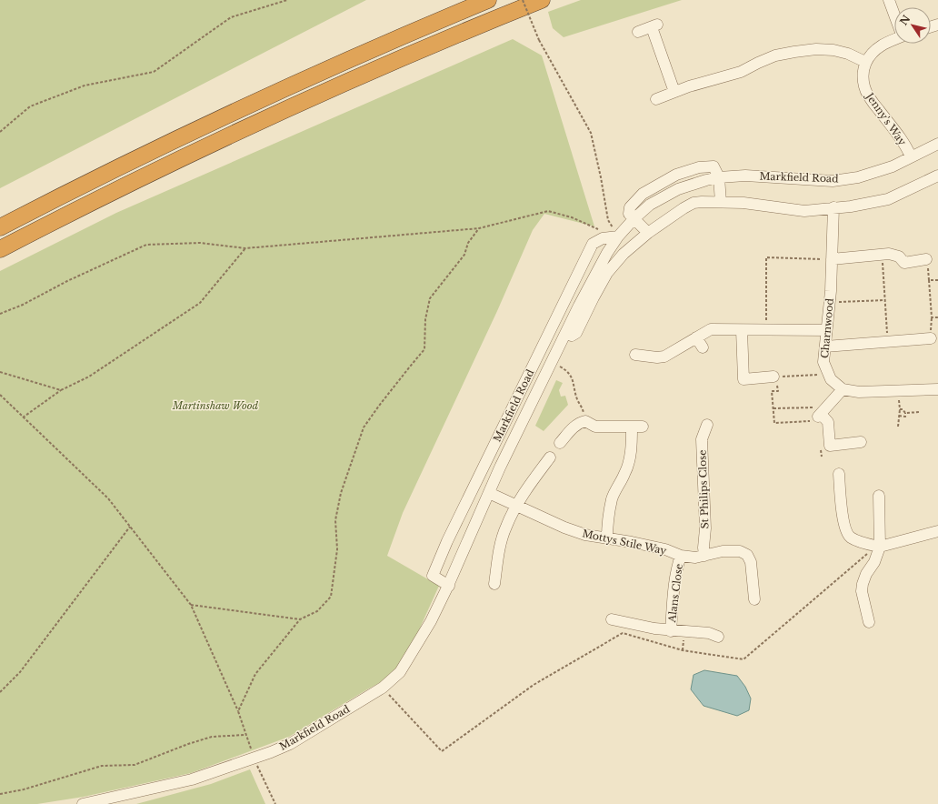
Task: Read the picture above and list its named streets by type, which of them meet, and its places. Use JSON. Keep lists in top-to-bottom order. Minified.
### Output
{"streets":{"street":["Jenny's Way","Markfield Road","Charnwood","St Philips Close","Mottys Stile Way","Alans Close"]},"crossings":[["Jenny's Way","Markfield Road"],["Markfield Road","Mottys Stile Way"],["St Philips Close","Mottys Stile Way"],["Mottys Stile Way","Alans Close"]],"parks":["Martinshaw Wood"],"north":"top left"}
